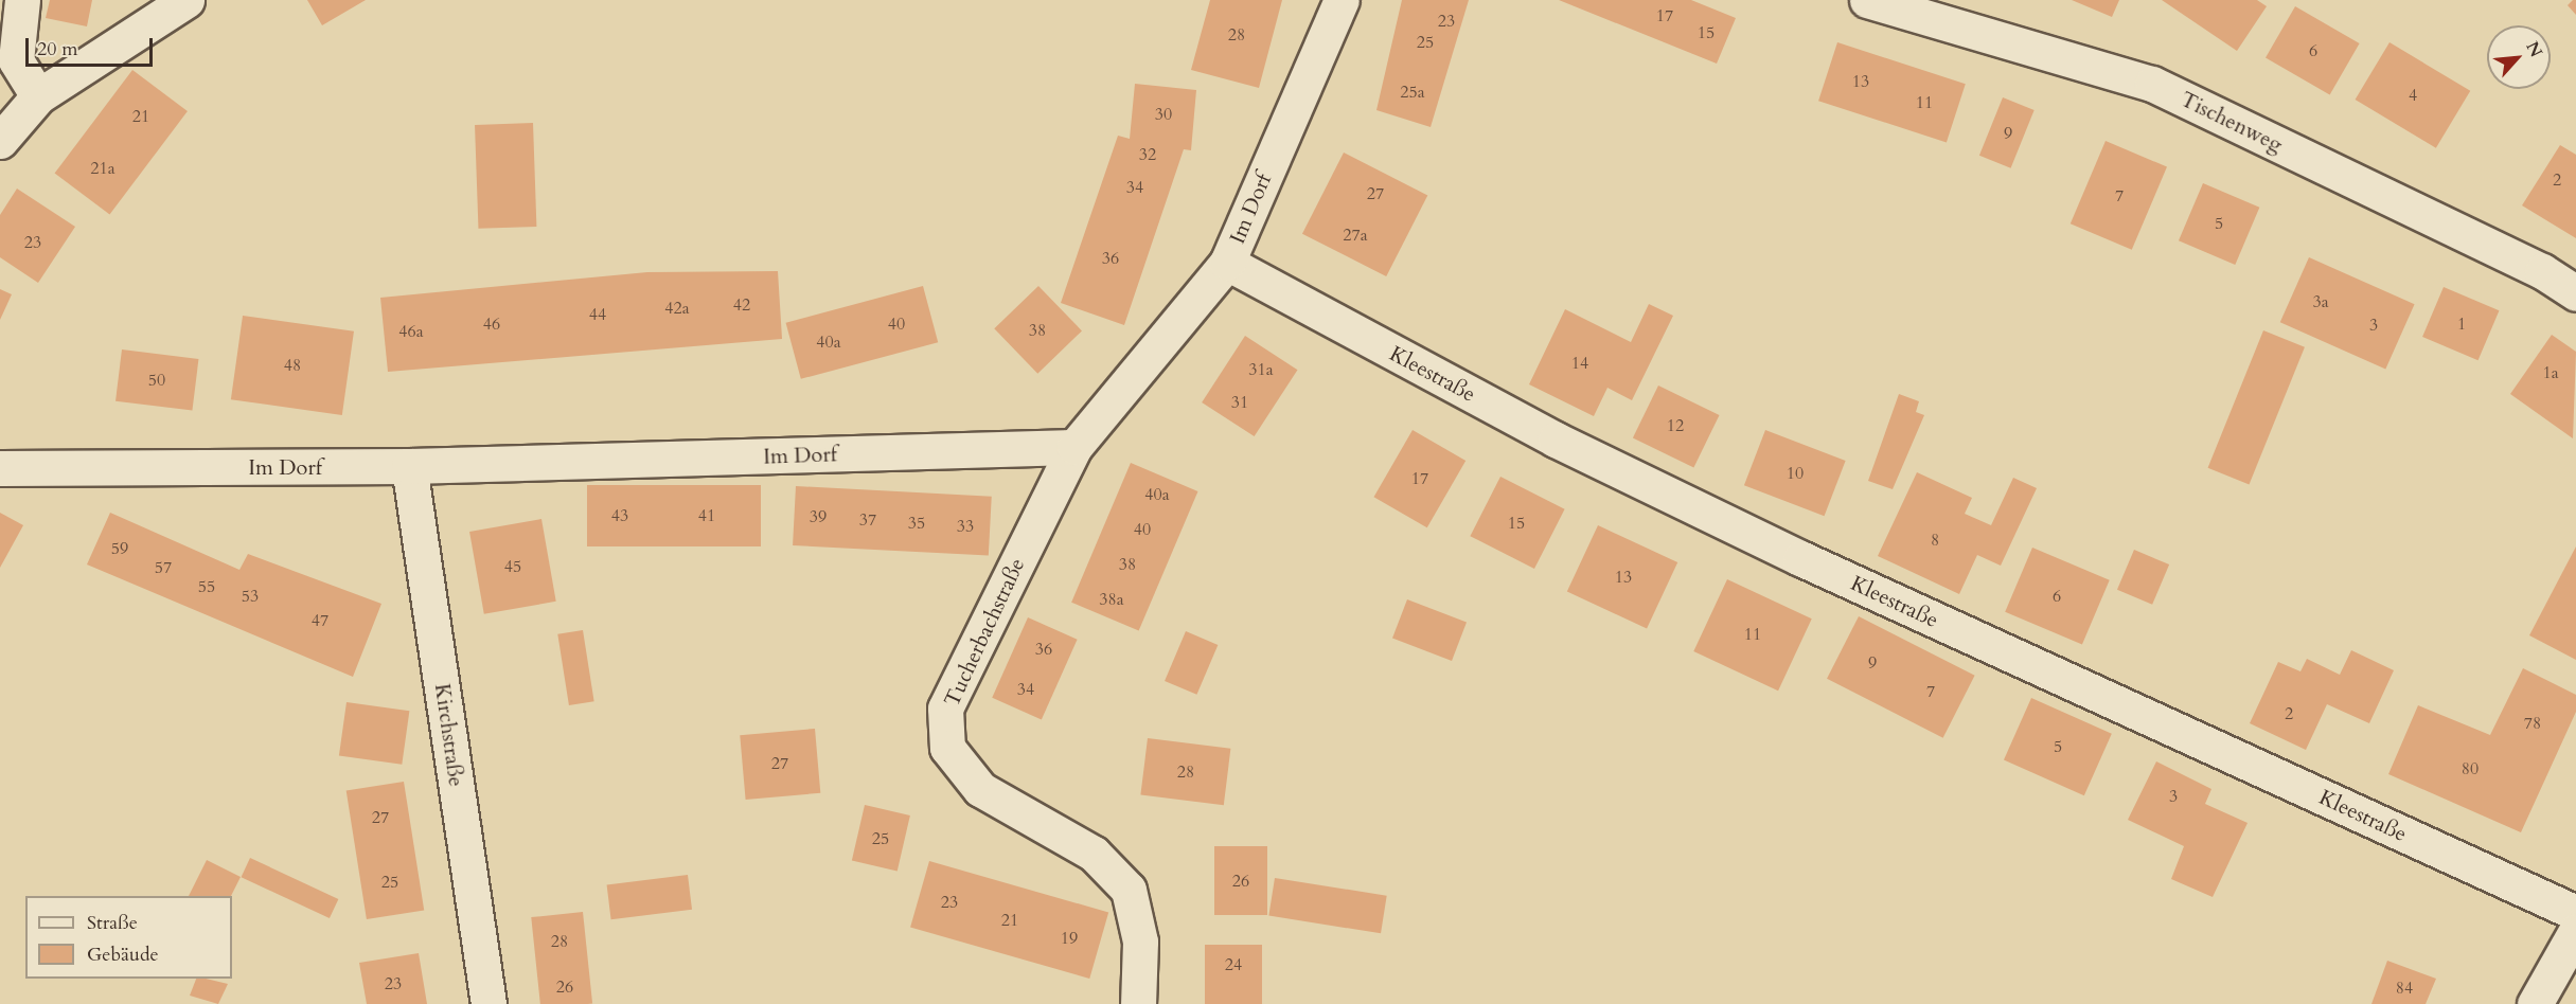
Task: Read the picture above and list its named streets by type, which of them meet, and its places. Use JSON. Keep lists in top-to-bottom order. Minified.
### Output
{"streets":{"street":["Tischenweg","Im Dorf","Kleestraße","Tucherbachstraße","Kirchstraße"]},"crossings":[["Im Dorf","Kleestraße"],["Im Dorf","Tucherbachstraße"],["Im Dorf","Kirchstraße"]],"house_numbers":["17","23","15","28","25","6","13","25a","4","11","30","21","9","32","21a","2","34","27","7","5","27a","23","36","3a","42","42a","44","46","40","1","3","38","46a","40a","14","48","31a","1a","50","31","12","10","17","40a","43","41","39","37","35","15","33","40","8","59","38","45","57","13","55","53","6","38a","47","11","36","9","34","7","2","78","5","27","80","28","3","27","25","26","25","23","21","19","28","24","23","26","84"],"legend":["Straße","Gebäude"],"scale_bar":"20 m","north":"top right"}
